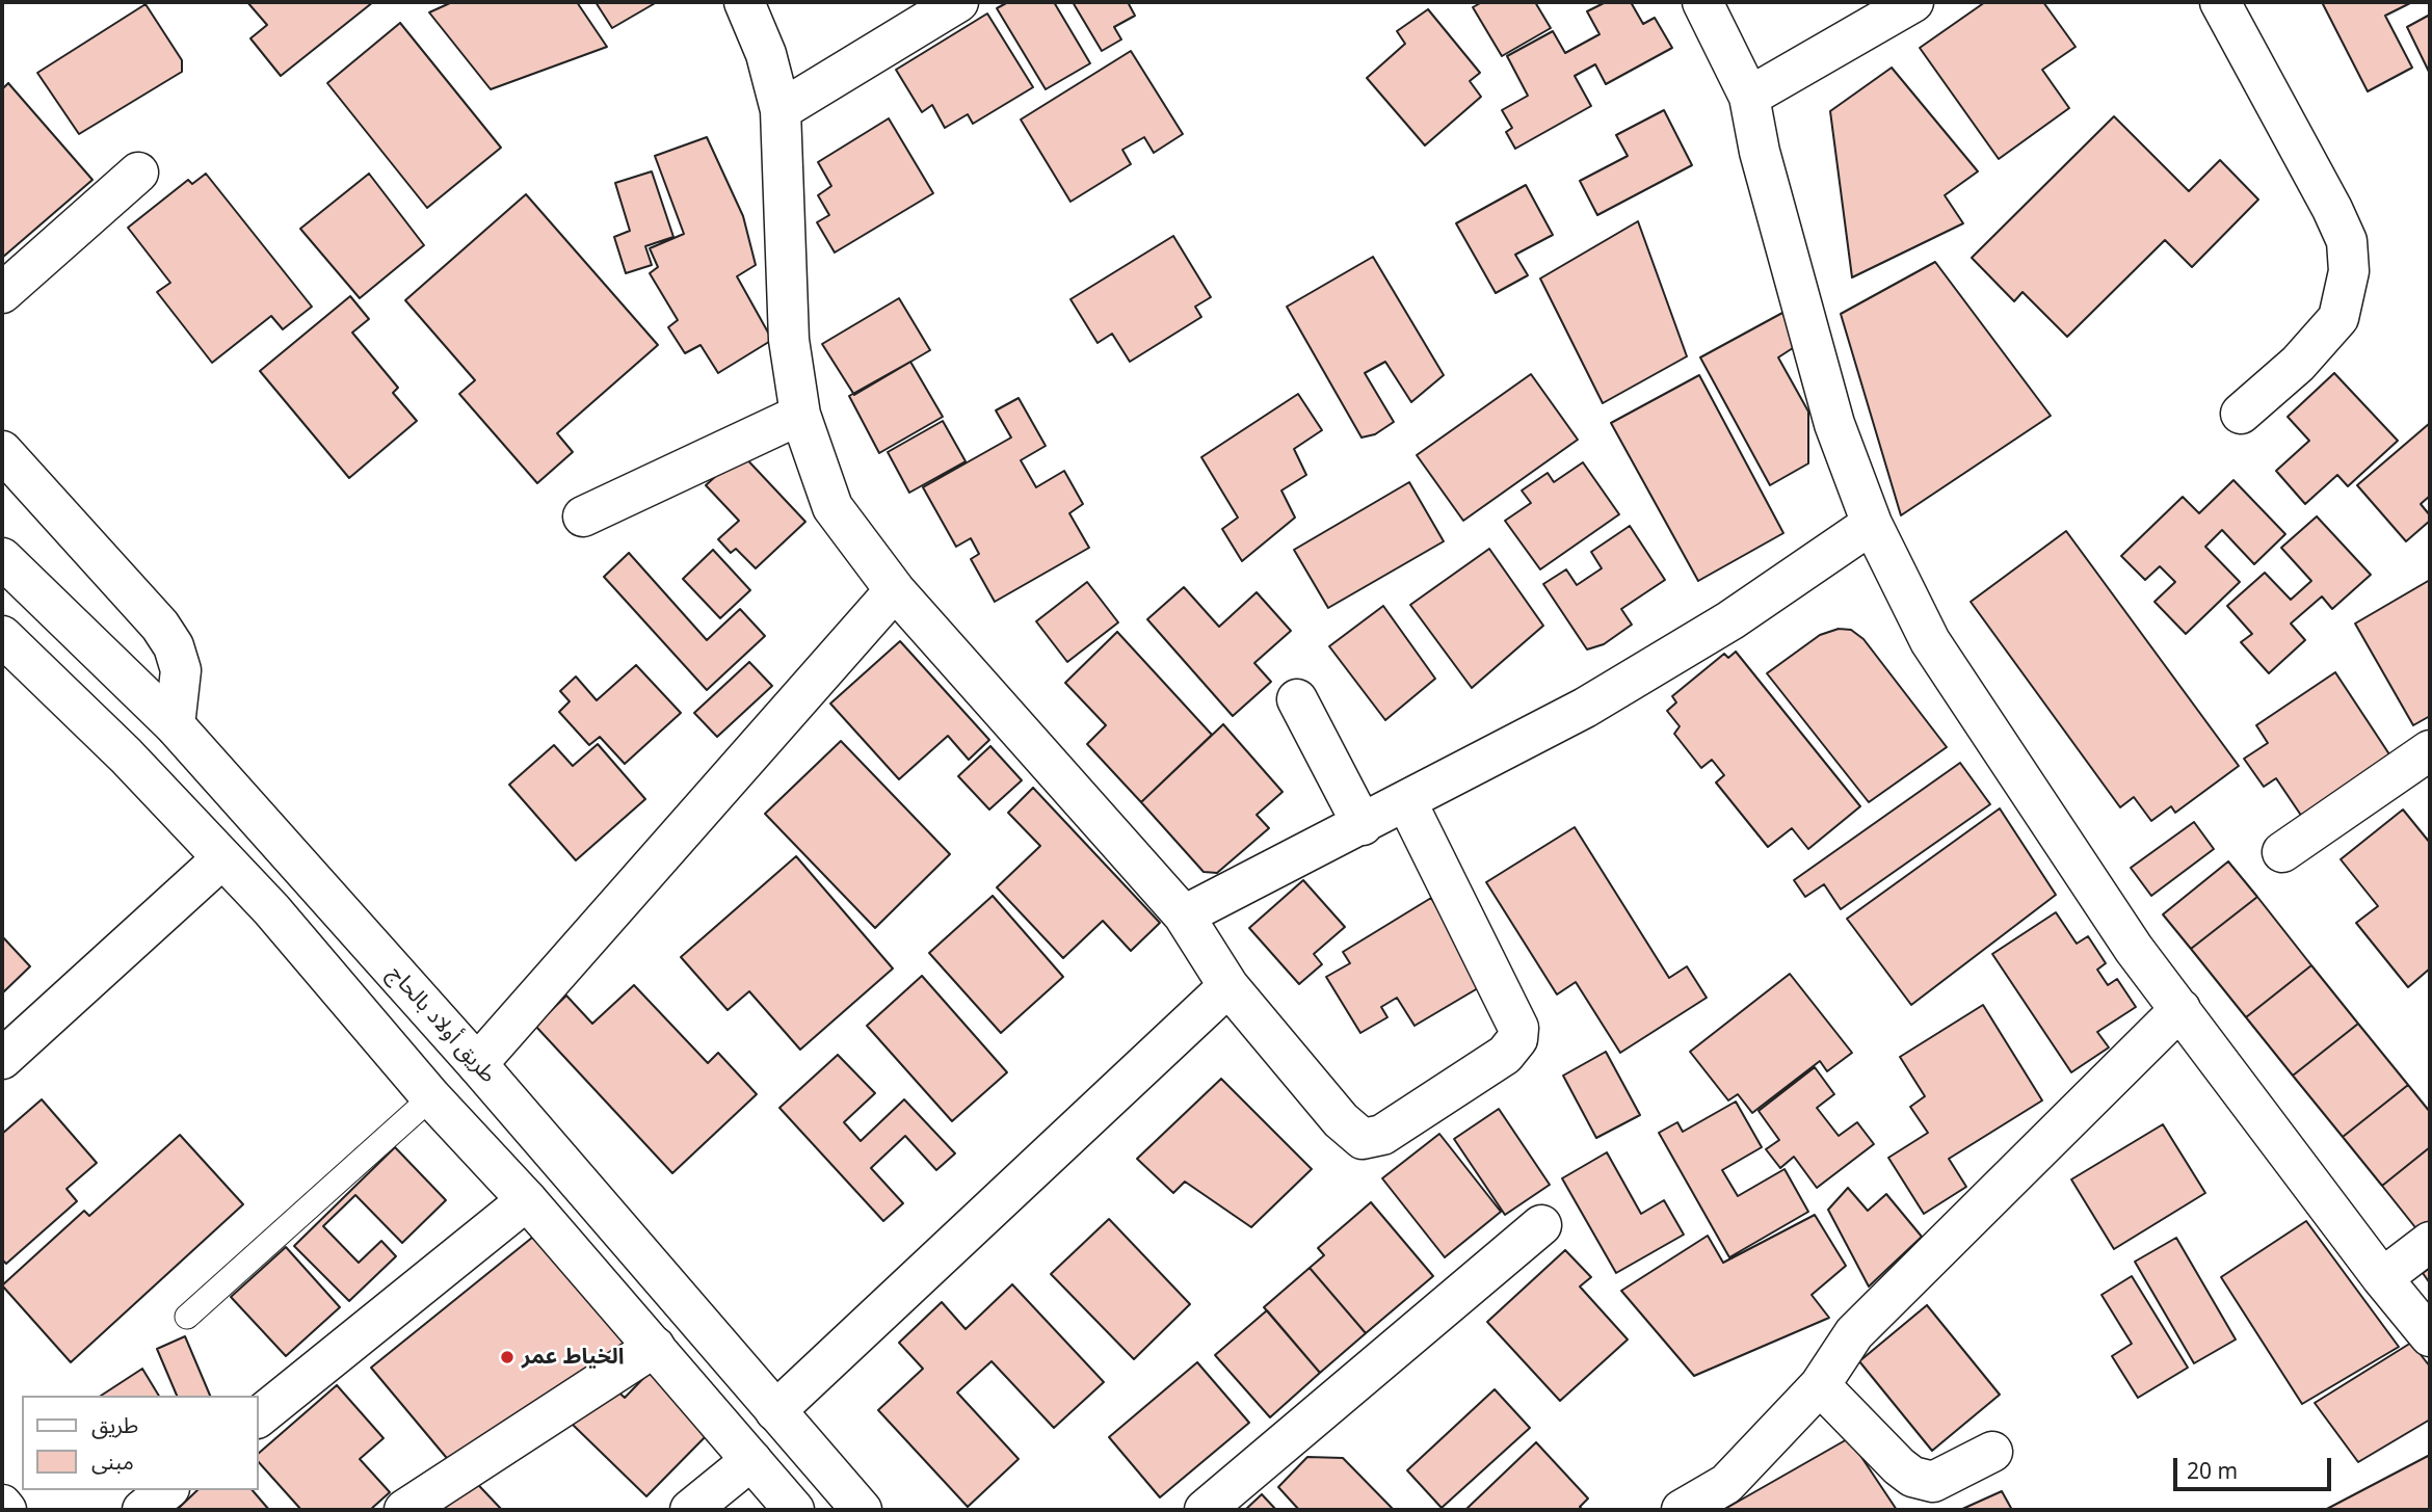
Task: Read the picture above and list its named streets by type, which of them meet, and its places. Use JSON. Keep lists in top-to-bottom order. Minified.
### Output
{"streets":{"street":["طريق أولاد بالحاج"]},"places":["الخياط عمر"],"legend":["طريق","مبنى"],"scale_bar":"20 m"}
